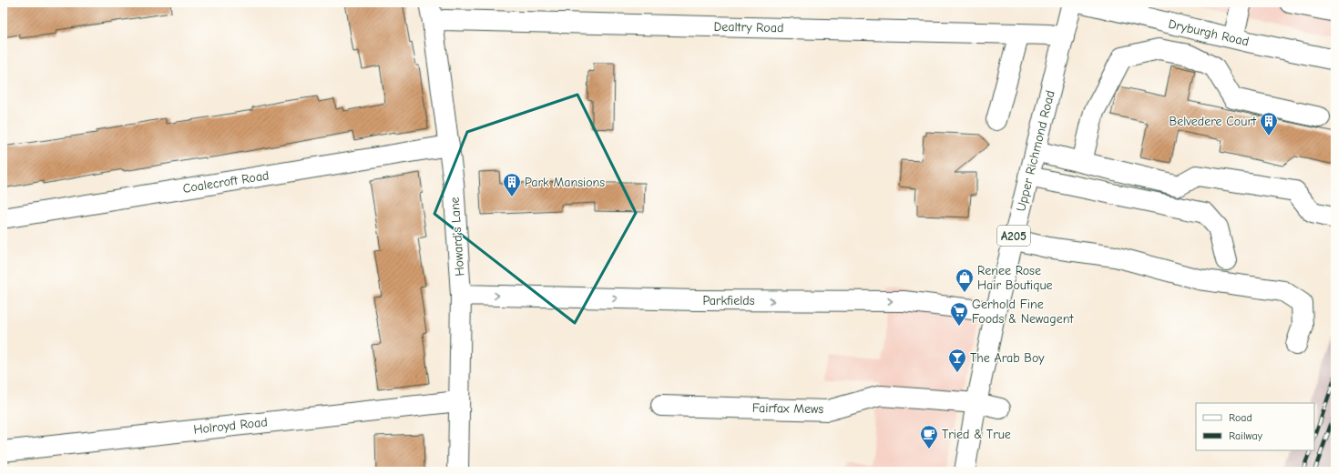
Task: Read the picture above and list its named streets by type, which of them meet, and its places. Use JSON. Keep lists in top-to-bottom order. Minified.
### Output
{"streets":{"main road":["Dealtry Road","Dryburgh Road","Upper Richmond Road","Coalecroft Road","A205","Howard's Lane","Parkfields","Fairfax Mews","Holroyd Road"]},"crossings":[["Dealtry Road","Upper Richmond Road"],["Dealtry Road","Howard's Lane"],["Upper Richmond Road","Parkfields"],["Upper Richmond Road","Fairfax Mews"],["Coalecroft Road","Howard's Lane"],["Howard's Lane","Parkfields"],["Howard's Lane","Holroyd Road"]],"one_way":["Parkfields"],"places":{"building":["Belvedere Court","Park Mansions"],"shop":["Renee Rose Hair Boutique"],"supermarket":["Gerhold Fine Foods & Newagent"],"bar":["The Arab Boy"],"cafe":["Tried & True"]},"legend":["Road","Railway"]}
